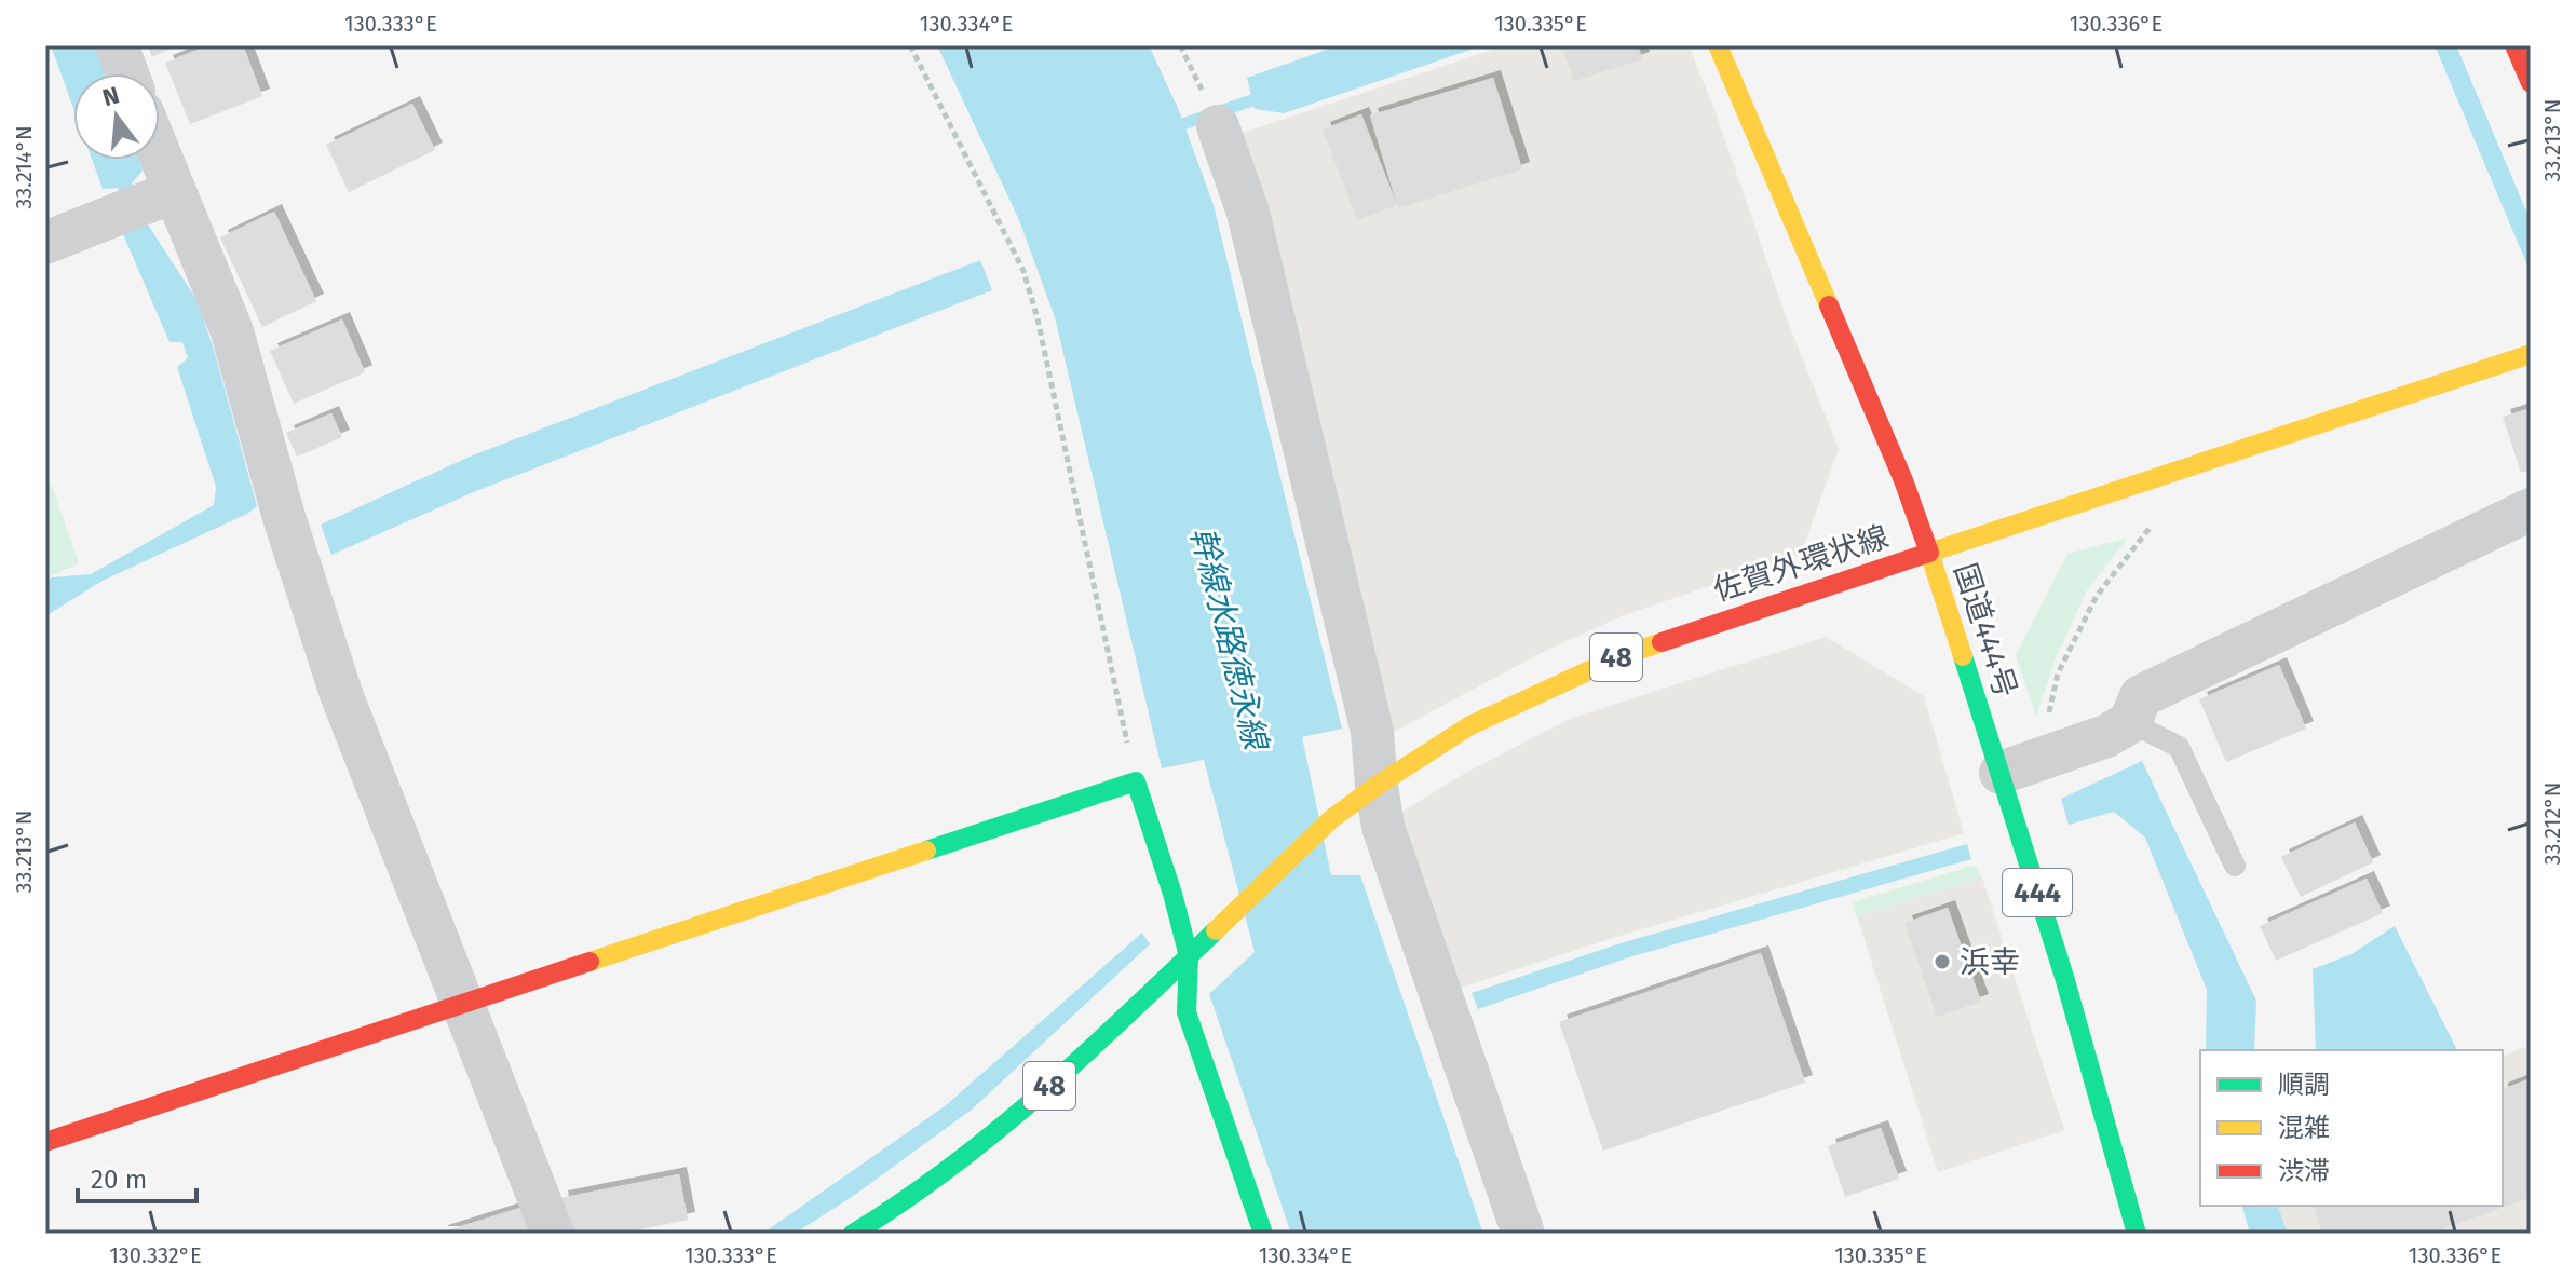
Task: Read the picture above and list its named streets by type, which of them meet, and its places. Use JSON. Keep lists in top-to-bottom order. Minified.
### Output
{"streets":{"main road":["佐賀外環状線","国道444号","48","444"]},"crossings":[["佐賀外環状線","国道444号"],["佐賀外環状線","48"]],"water":["幹線水路徳永線"],"places":["浜幸"],"legend":["順調","混雑","渋滞"],"scale_bar":"20 m","north":"top","coordinates":["130.333°E","130.334°E","130.335°E","130.336°E","33.213°N","33.214°N","33.212°N","130.332°E"]}
